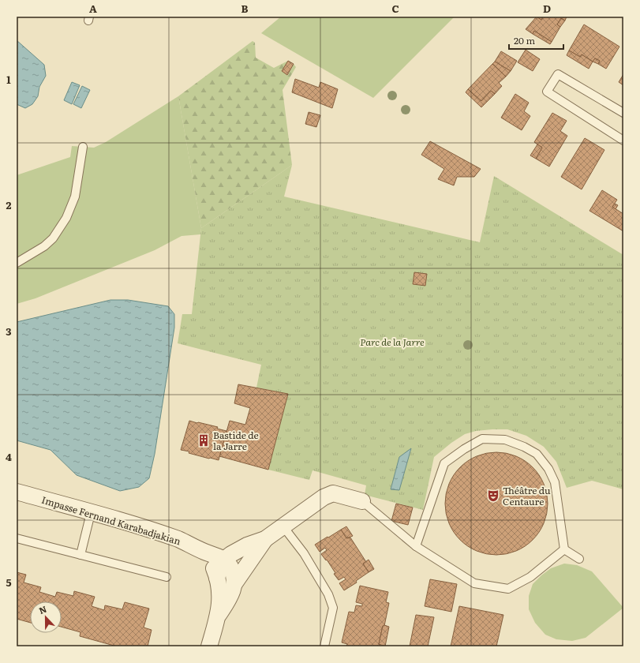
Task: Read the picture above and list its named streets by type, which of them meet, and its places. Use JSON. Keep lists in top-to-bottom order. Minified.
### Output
{"streets":{"street":["Impasse Fernand Karabadjakian"]},"parks":["Parc de la Jarre"],"places":{"building":["Bastide de la Jarre"],"theatre":["Théâtre du Centaure"]},"scale_bar":"20 m","north":"top","grid":{"columns":["A","B","C","D"],"rows":["1","2","3","4","5"]}}
